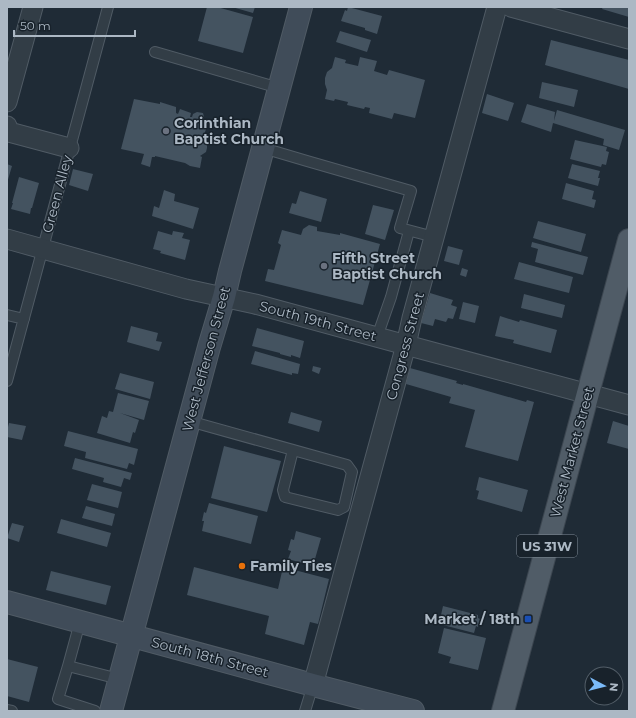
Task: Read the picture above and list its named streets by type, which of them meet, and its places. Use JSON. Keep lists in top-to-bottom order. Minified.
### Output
{"streets":{"main road":["West Market Street","US 31W"],"street":["South 19th Street","Congress Street","West Jefferson Street","South 18th Street"],"lane":["Green Alley"]},"crossings":[["Green Alley","South 19th Street"],["South 19th Street","Congress Street"],["South 19th Street","West Jefferson Street"],["South 19th Street","West Market Street"],["Congress Street","South 18th Street"],["West Jefferson Street","South 18th Street"]],"places":{"other":["Corinthian Baptist Church","Fifth Street Baptist Church","Family Ties"],"transit":["Market / 18th"]},"scale_bar":"50 m","north":"right"}
